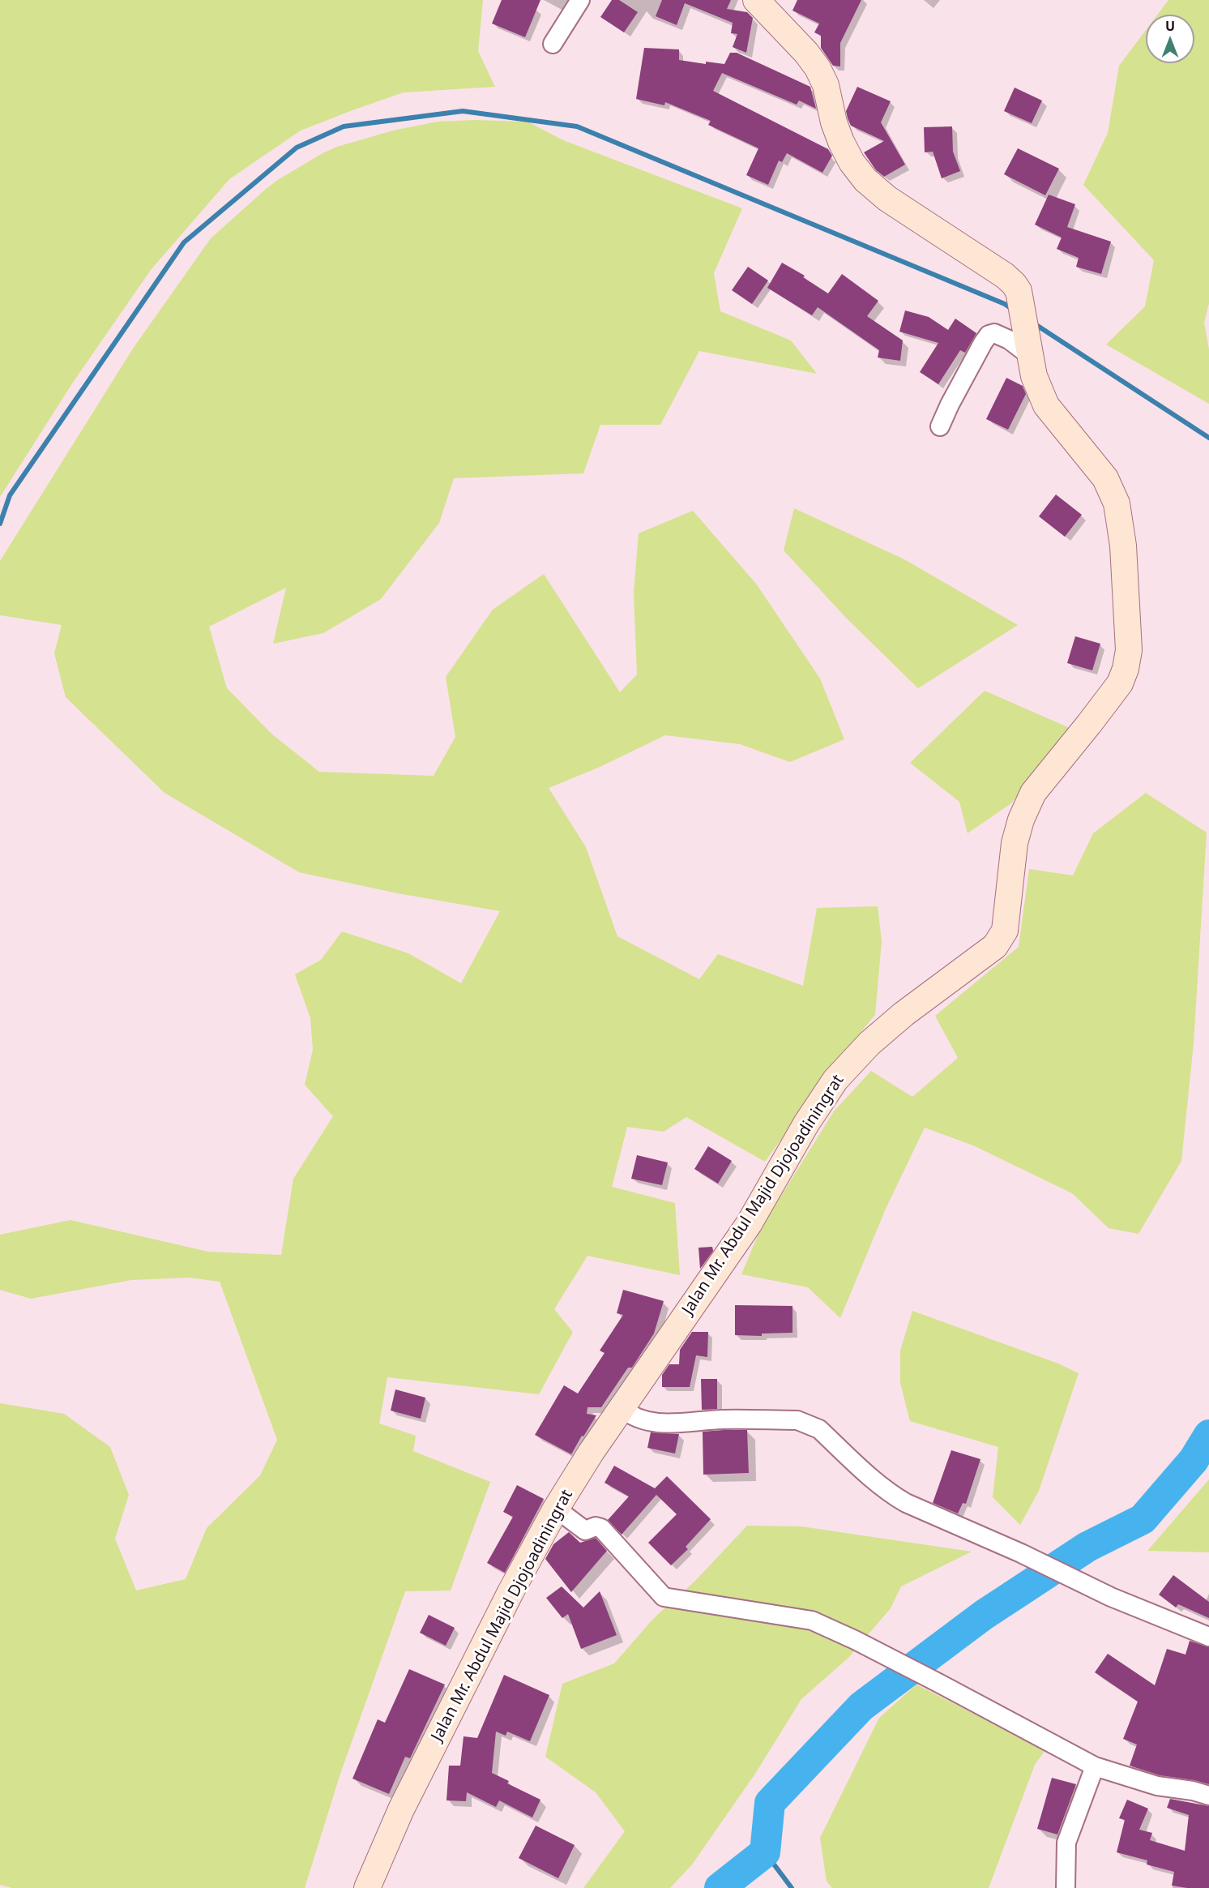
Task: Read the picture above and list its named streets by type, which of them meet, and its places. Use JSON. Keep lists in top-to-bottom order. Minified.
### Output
{"streets":{"street":["Jalan Mr. Abdul Majid Djojoadiningrat"]},"north":"top"}
